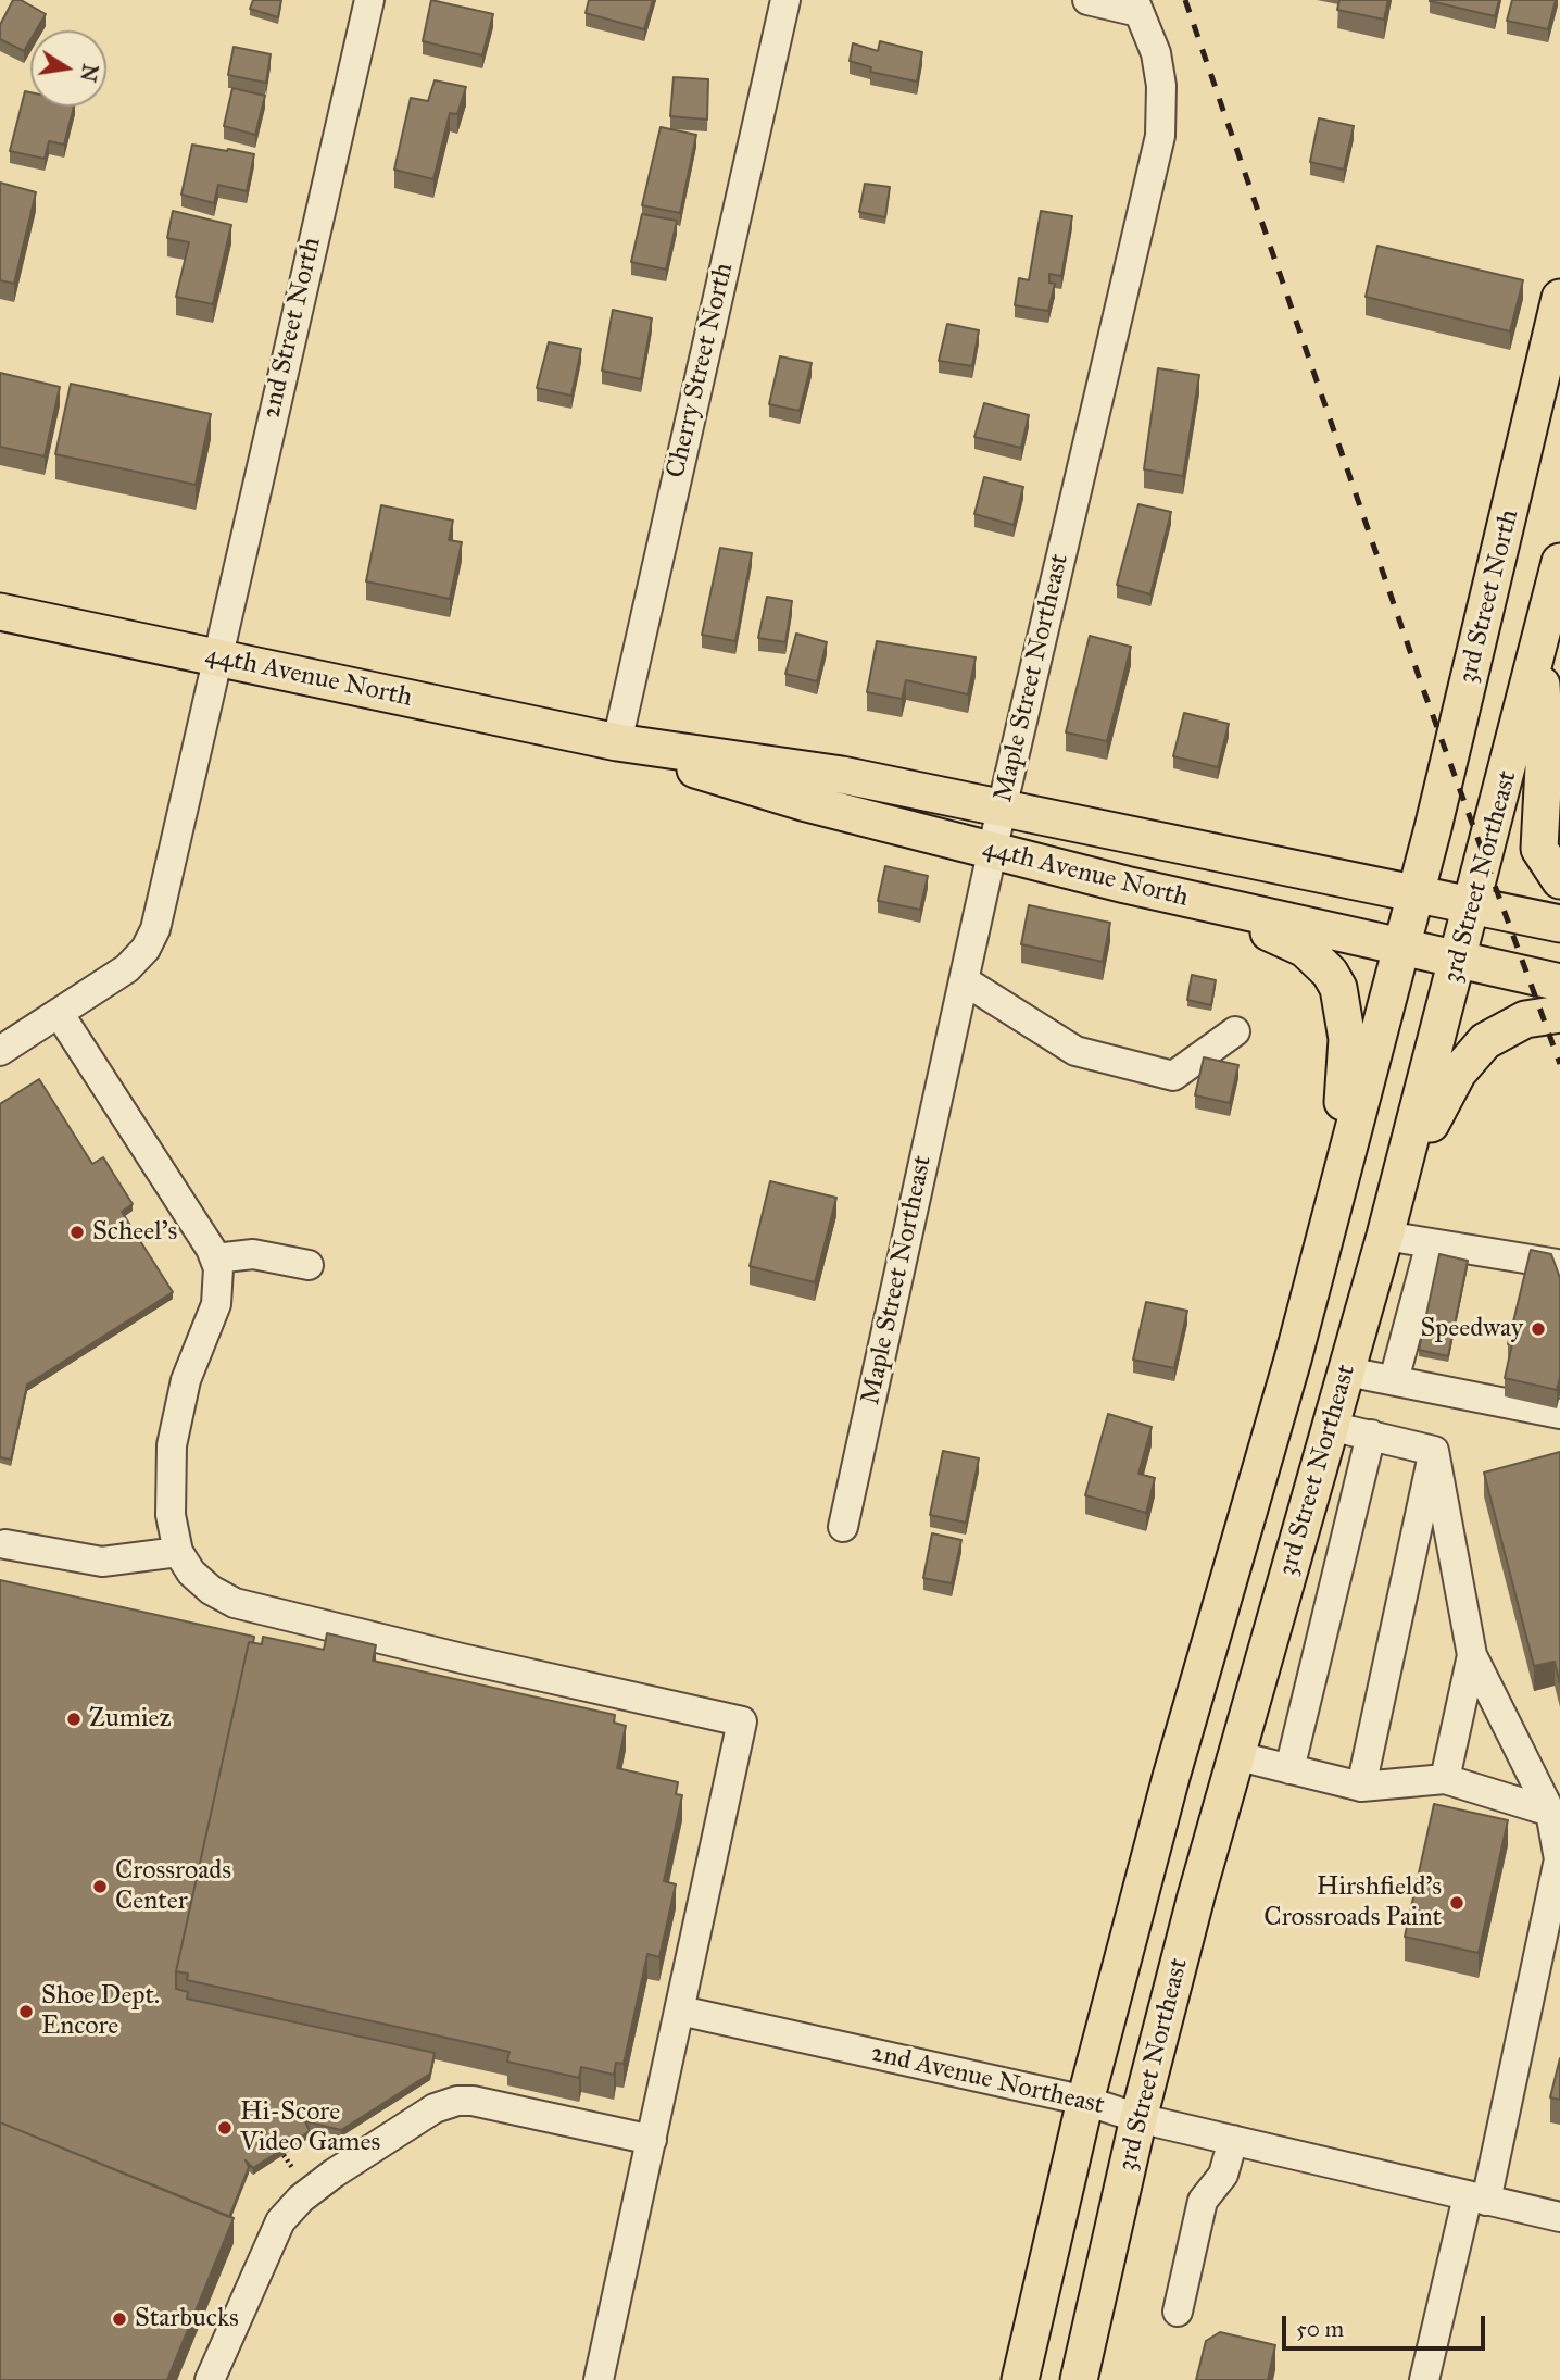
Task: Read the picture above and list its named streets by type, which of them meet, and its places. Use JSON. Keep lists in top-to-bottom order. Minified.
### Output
{"streets":{"main road":["3rd Street North","44th Avenue North","3rd Street Northeast"],"street":["2nd Street North","Cherry Street North","Maple Street Northeast","2nd Avenue Northeast"]},"crossings":[["2nd Street North","44th Avenue North"],["Cherry Street North","44th Avenue North"],["3rd Street North","44th Avenue North"],["3rd Street North","3rd Street Northeast"],["44th Avenue North","Maple Street Northeast"],["44th Avenue North","3rd Street Northeast"],["3rd Street Northeast","2nd Avenue Northeast"]],"places":["Scheel's","Speedway","Zumiez","Crossroads Center","Hirshfield's Crossroads Paint","Shoe Dept. Encore","Hi-Score Video Games","Starbucks"],"scale_bar":"50 m","north":"right"}
